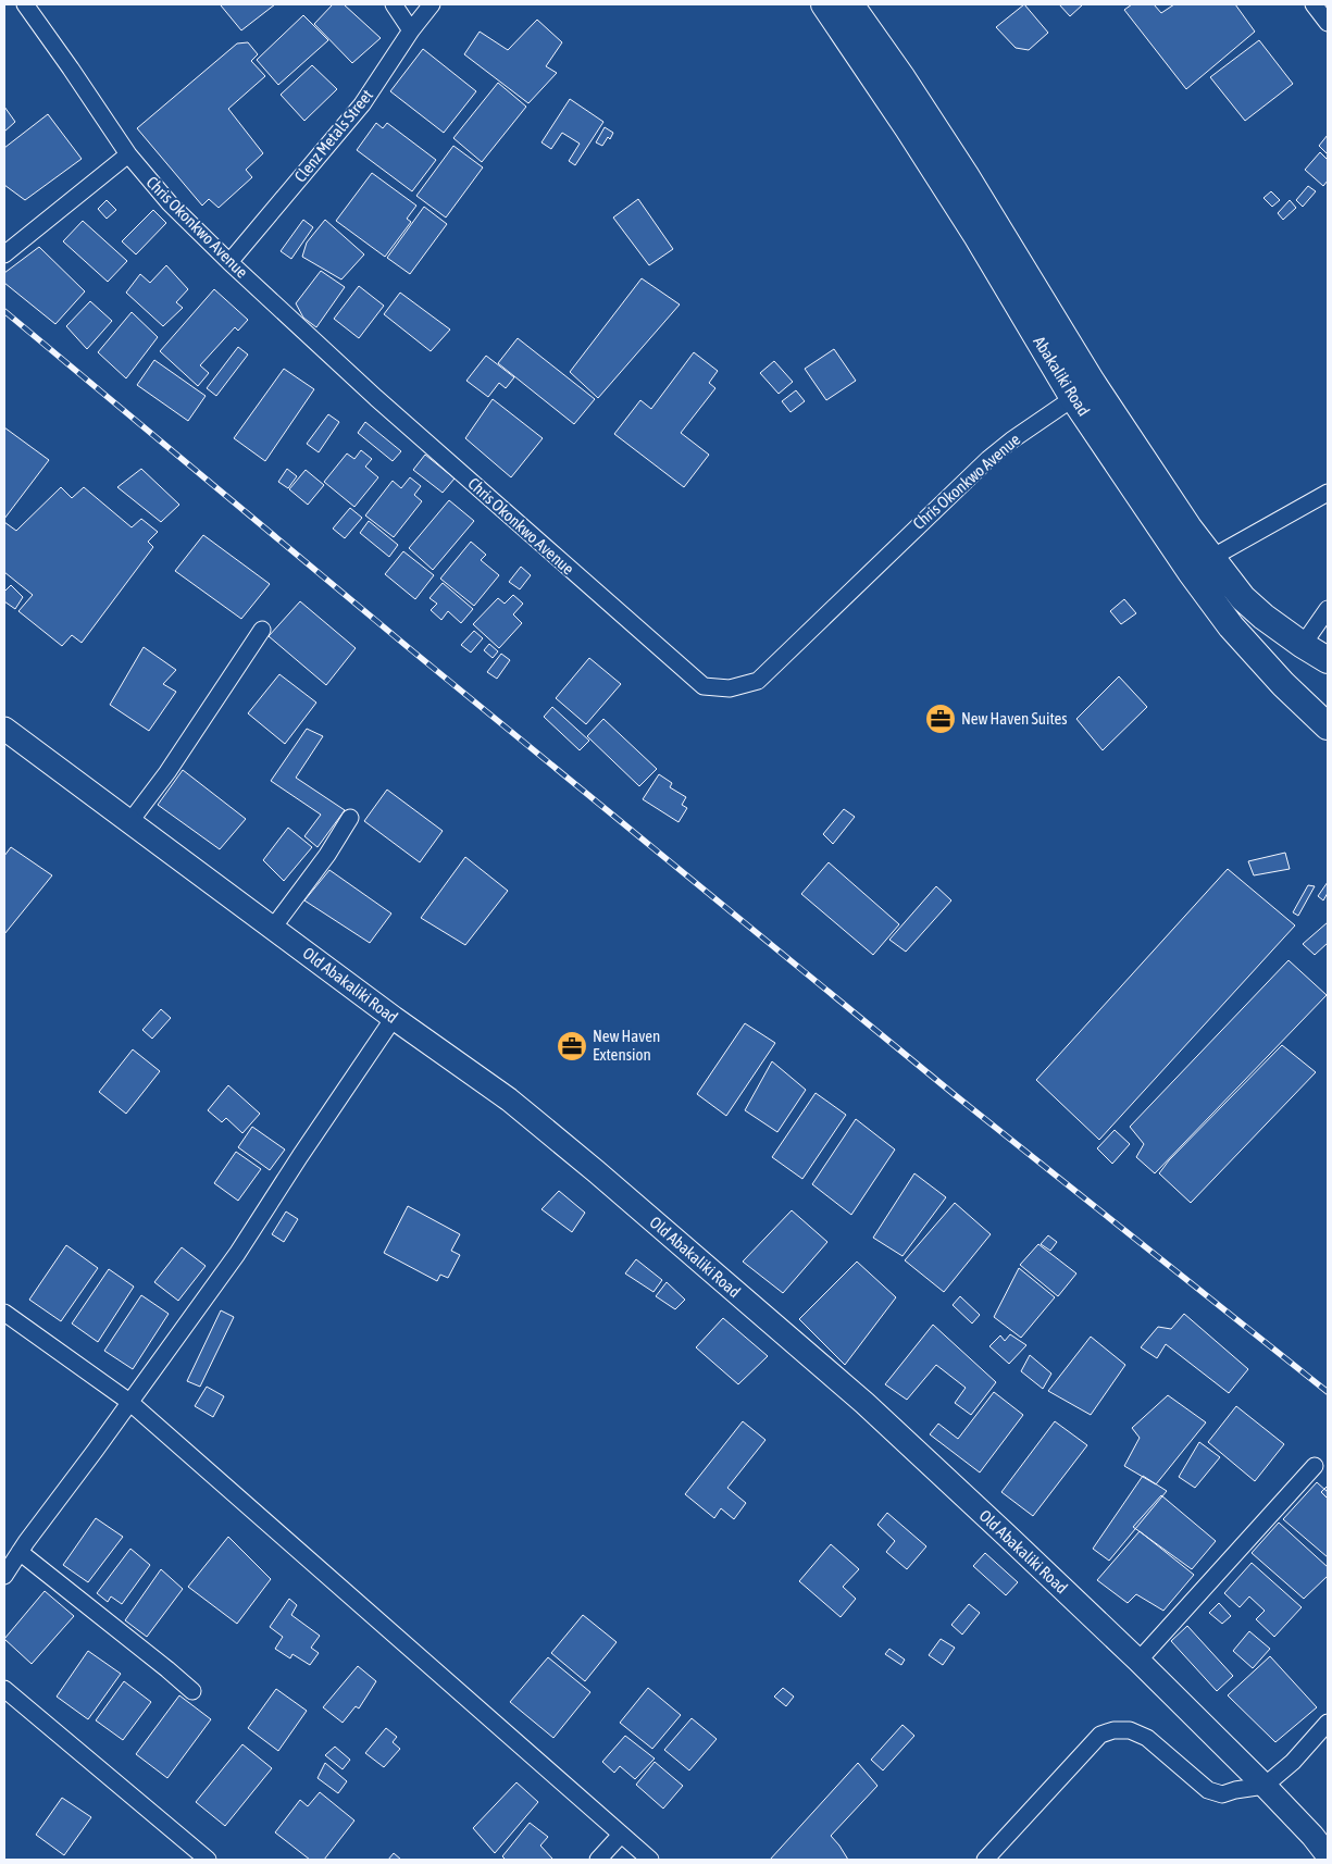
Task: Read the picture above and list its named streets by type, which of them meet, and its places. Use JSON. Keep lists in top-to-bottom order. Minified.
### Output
{"streets":{"highway":["Abakaliki Road"],"main road":["Old Abakaliki Road"],"street":["Clenz Metals Street","Chris Okonkwo Avenue"]},"crossings":[["Clenz Metals Street","Chris Okonkwo Avenue"],["Chris Okonkwo Avenue","Abakaliki Road"]],"places":{"office":["New Haven Suites","New Haven Extension"]}}
